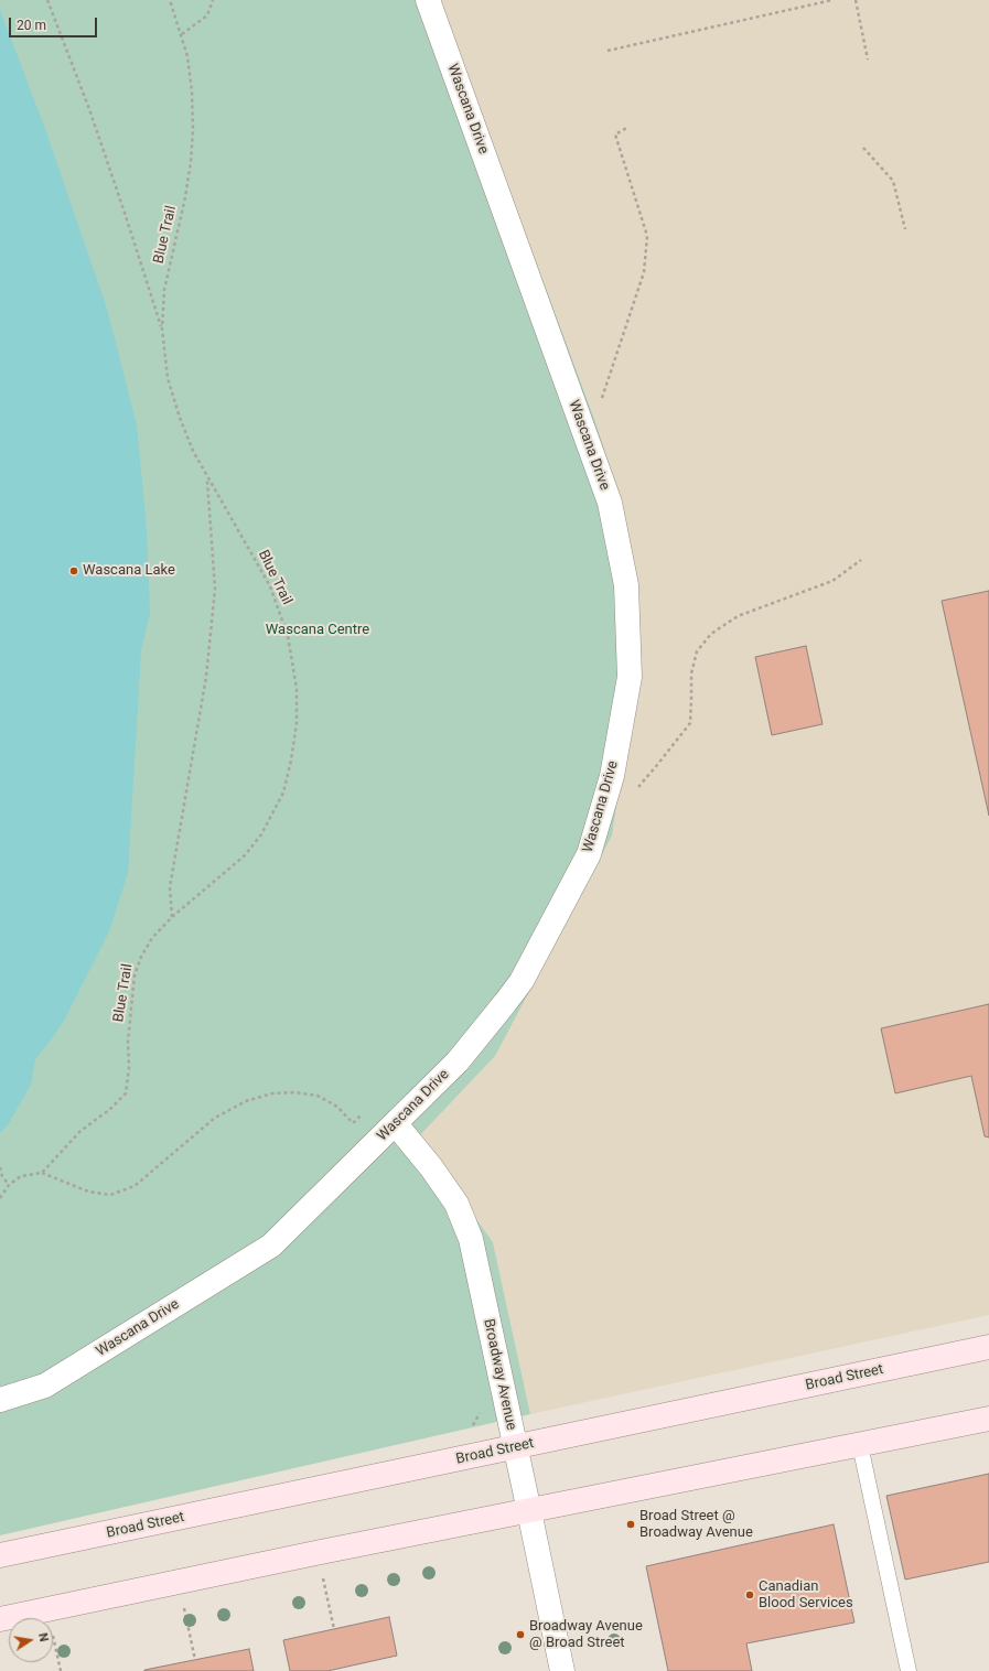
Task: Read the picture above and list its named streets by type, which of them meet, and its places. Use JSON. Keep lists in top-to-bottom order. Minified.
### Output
{"streets":{"main road":["Broad Street"],"street":["Wascana Drive","Broadway Avenue"],"path":["Blue Trail"]},"crossings":[["Wascana Drive","Broadway Avenue"],["Broadway Avenue","Broad Street"]],"parks":["Wascana Centre"],"places":["Wascana Lake","Broad Street @ Broadway Avenue","Canadian Blood Services","Broadway Avenue @ Broad Street"],"scale_bar":"20 m","north":"right"}
